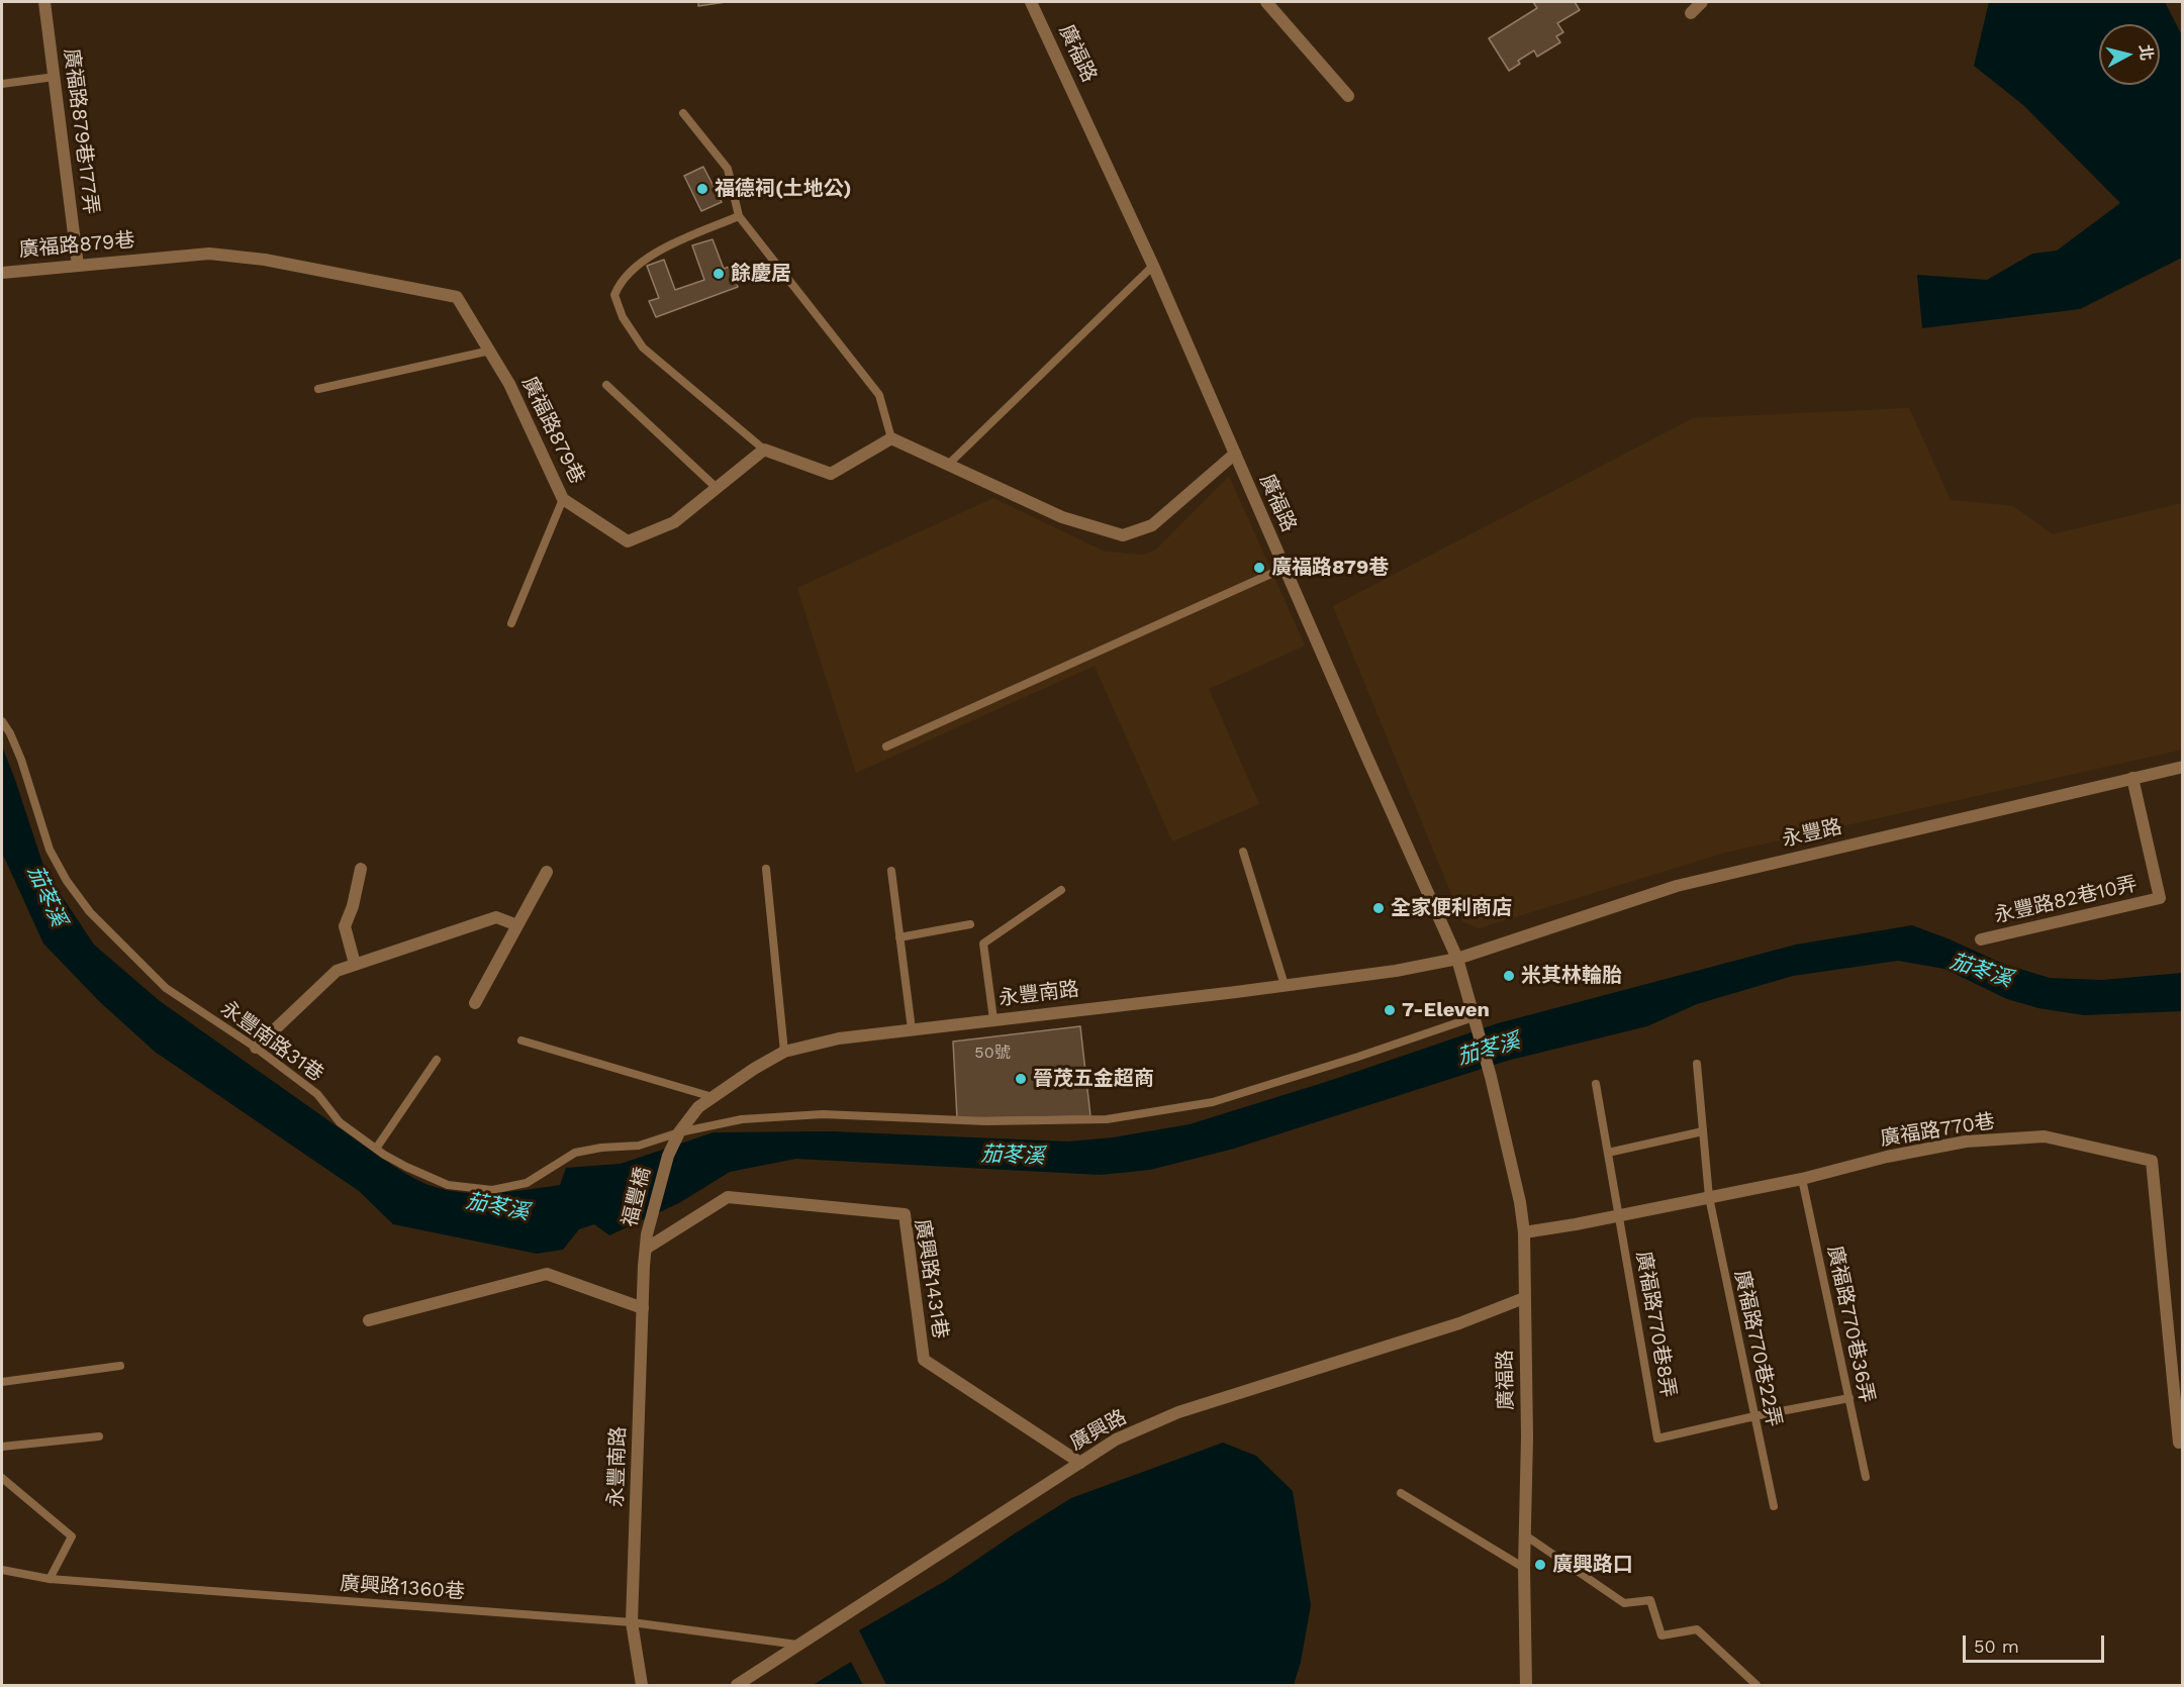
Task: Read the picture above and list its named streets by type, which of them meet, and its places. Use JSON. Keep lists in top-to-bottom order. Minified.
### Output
{"streets":{"street":["廣福路","廣福路879巷177弄","廣福路879巷","永豐路","永豐路82巷10弄","永豐南路","廣福路770巷","福豐橋","廣興路1431巷","廣興路"],"lane":["永豐南路31巷","廣福路770巷8弄","廣福路770巷36弄","廣福路770巷22弄","廣興路1360巷"]},"crossings":[["廣福路","永豐路"],["廣福路","永豐南路"],["廣福路","永豐南路31巷"],["廣福路","廣福路770巷"],["廣福路","廣興路"],["廣福路879巷177弄","廣福路879巷"],["永豐路","永豐路82巷10弄"],["永豐路","永豐南路"],["永豐南路","永豐南路31巷"],["永豐南路","福豐橋"],["永豐南路","廣興路1431巷"],["永豐南路","廣興路1360巷"],["廣福路770巷","廣福路770巷8弄"],["廣福路770巷","廣福路770巷36弄"],["廣福路770巷","廣福路770巷22弄"],["福豐橋","廣興路1431巷"],["廣興路1431巷","廣興路"],["廣福路770巷8弄","廣福路770巷22弄"],["廣興路","廣興路1360巷"]],"water":["茄苳溪"],"places":["福德祠(土地公)","餘慶居","廣福路879巷","全家便利商店","米其林輪胎","7-Eleven","晉茂五金超商","廣興路口"],"house_numbers":["50號"],"scale_bar":"50 m","north":"right"}
